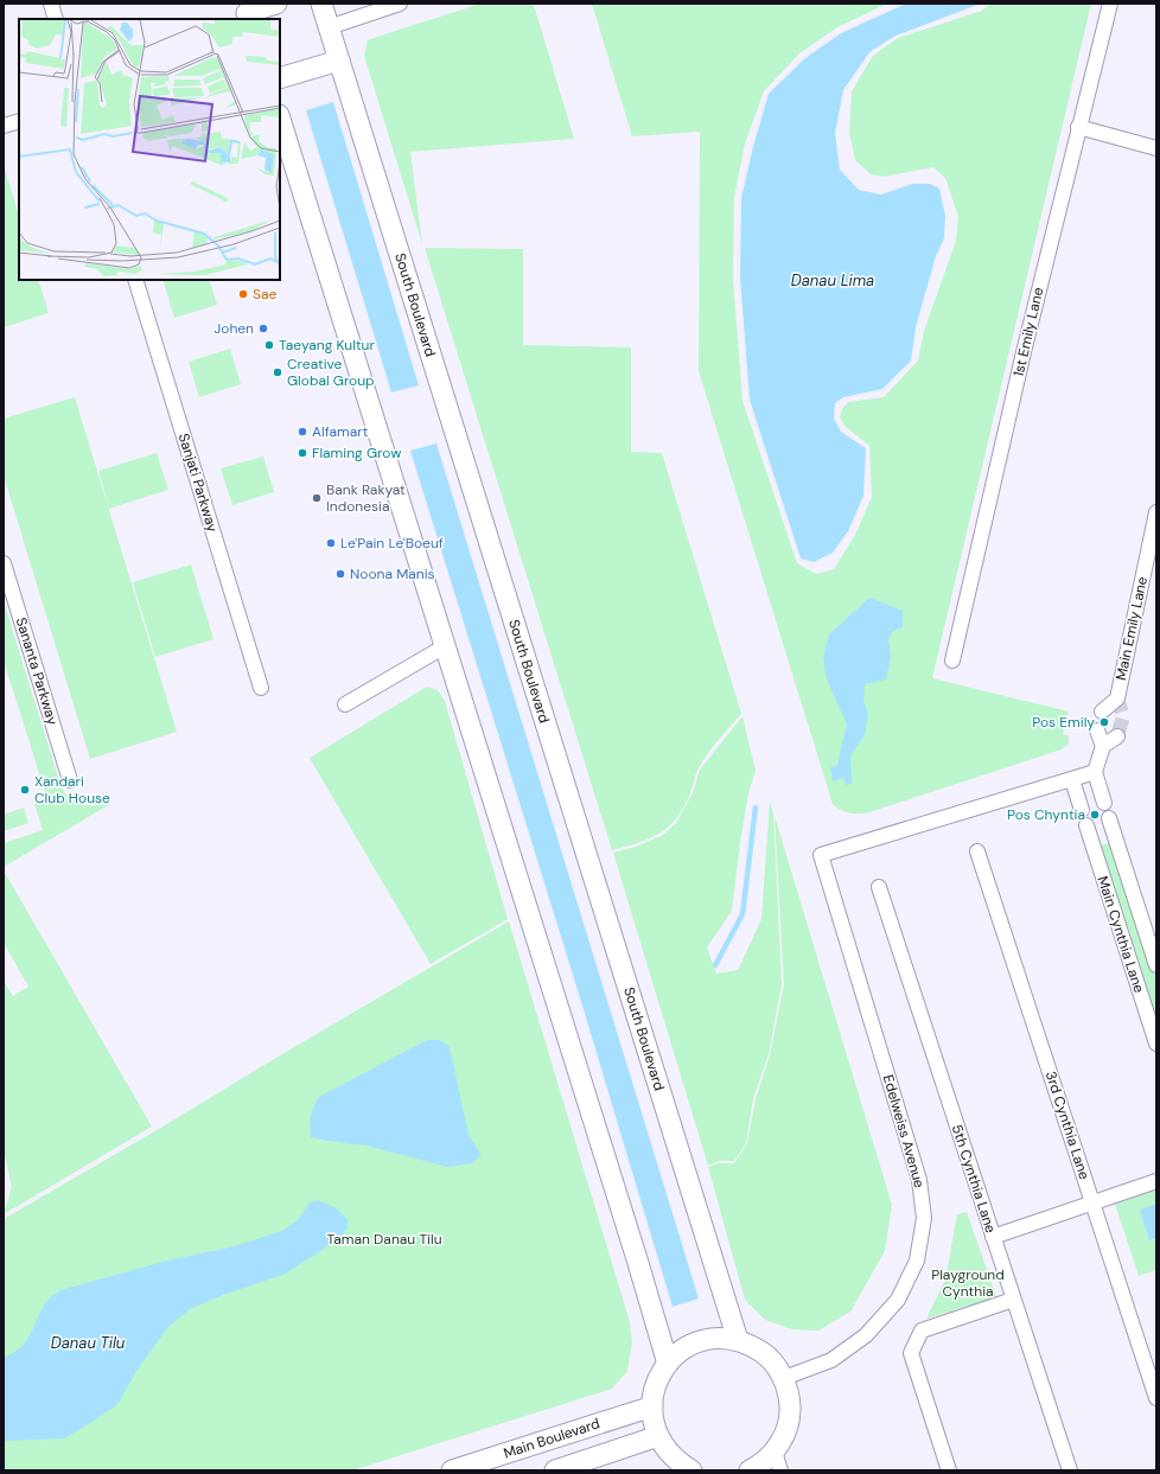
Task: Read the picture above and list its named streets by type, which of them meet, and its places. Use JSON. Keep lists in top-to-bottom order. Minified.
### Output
{"streets":{"main road":["South Boulevard","Main Boulevard"],"street":["1st Emily Lane","Sanjati Parkway","Main Emily Lane","Sananta Parkway","Main Cynthia Lane","3rd Cynthia Lane","Edelweiss Avenue","5th Cynthia Lane"]},"water":["Danau Lima","Danau Tilu"],"parks":["Taman Danau Tilu","Playground Cynthia"],"places":["Sae","Johen","Taeyang Kultur","Creative Global Group","Alfamart","Flaming Grow","Bank Rakyat Indonesia","Le'Pain Le'Boeuf","Noona Manis","Pos Emily","Xandari Club House","Pos Chyntia"]}
